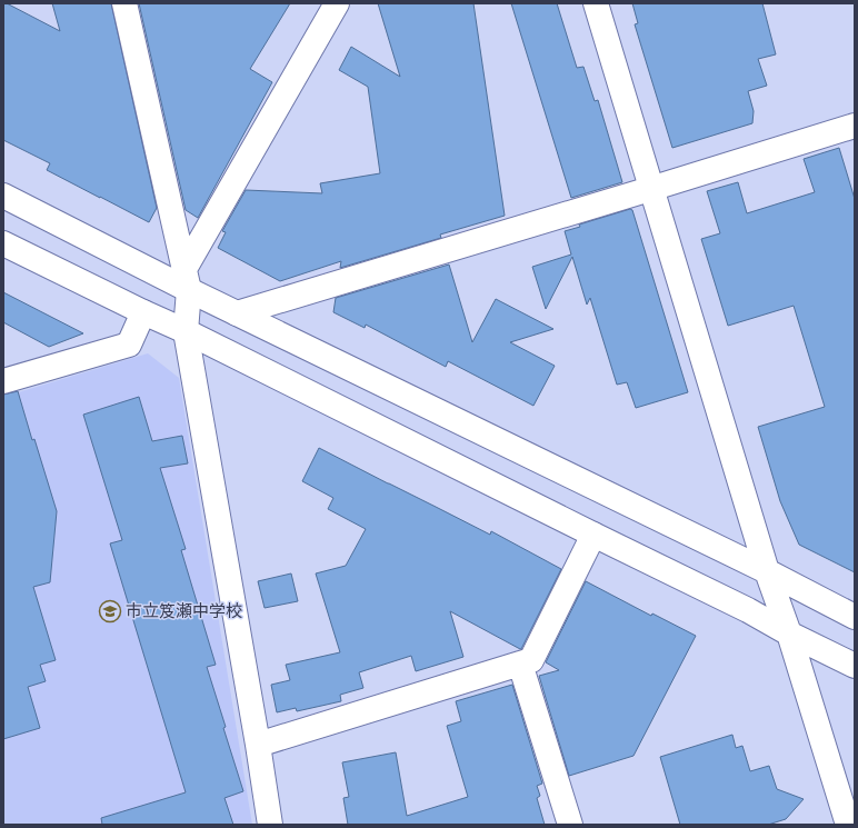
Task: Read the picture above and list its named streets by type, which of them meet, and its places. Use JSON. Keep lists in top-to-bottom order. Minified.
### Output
{"places":{"school or university":["市立笈瀬中学校"]}}
